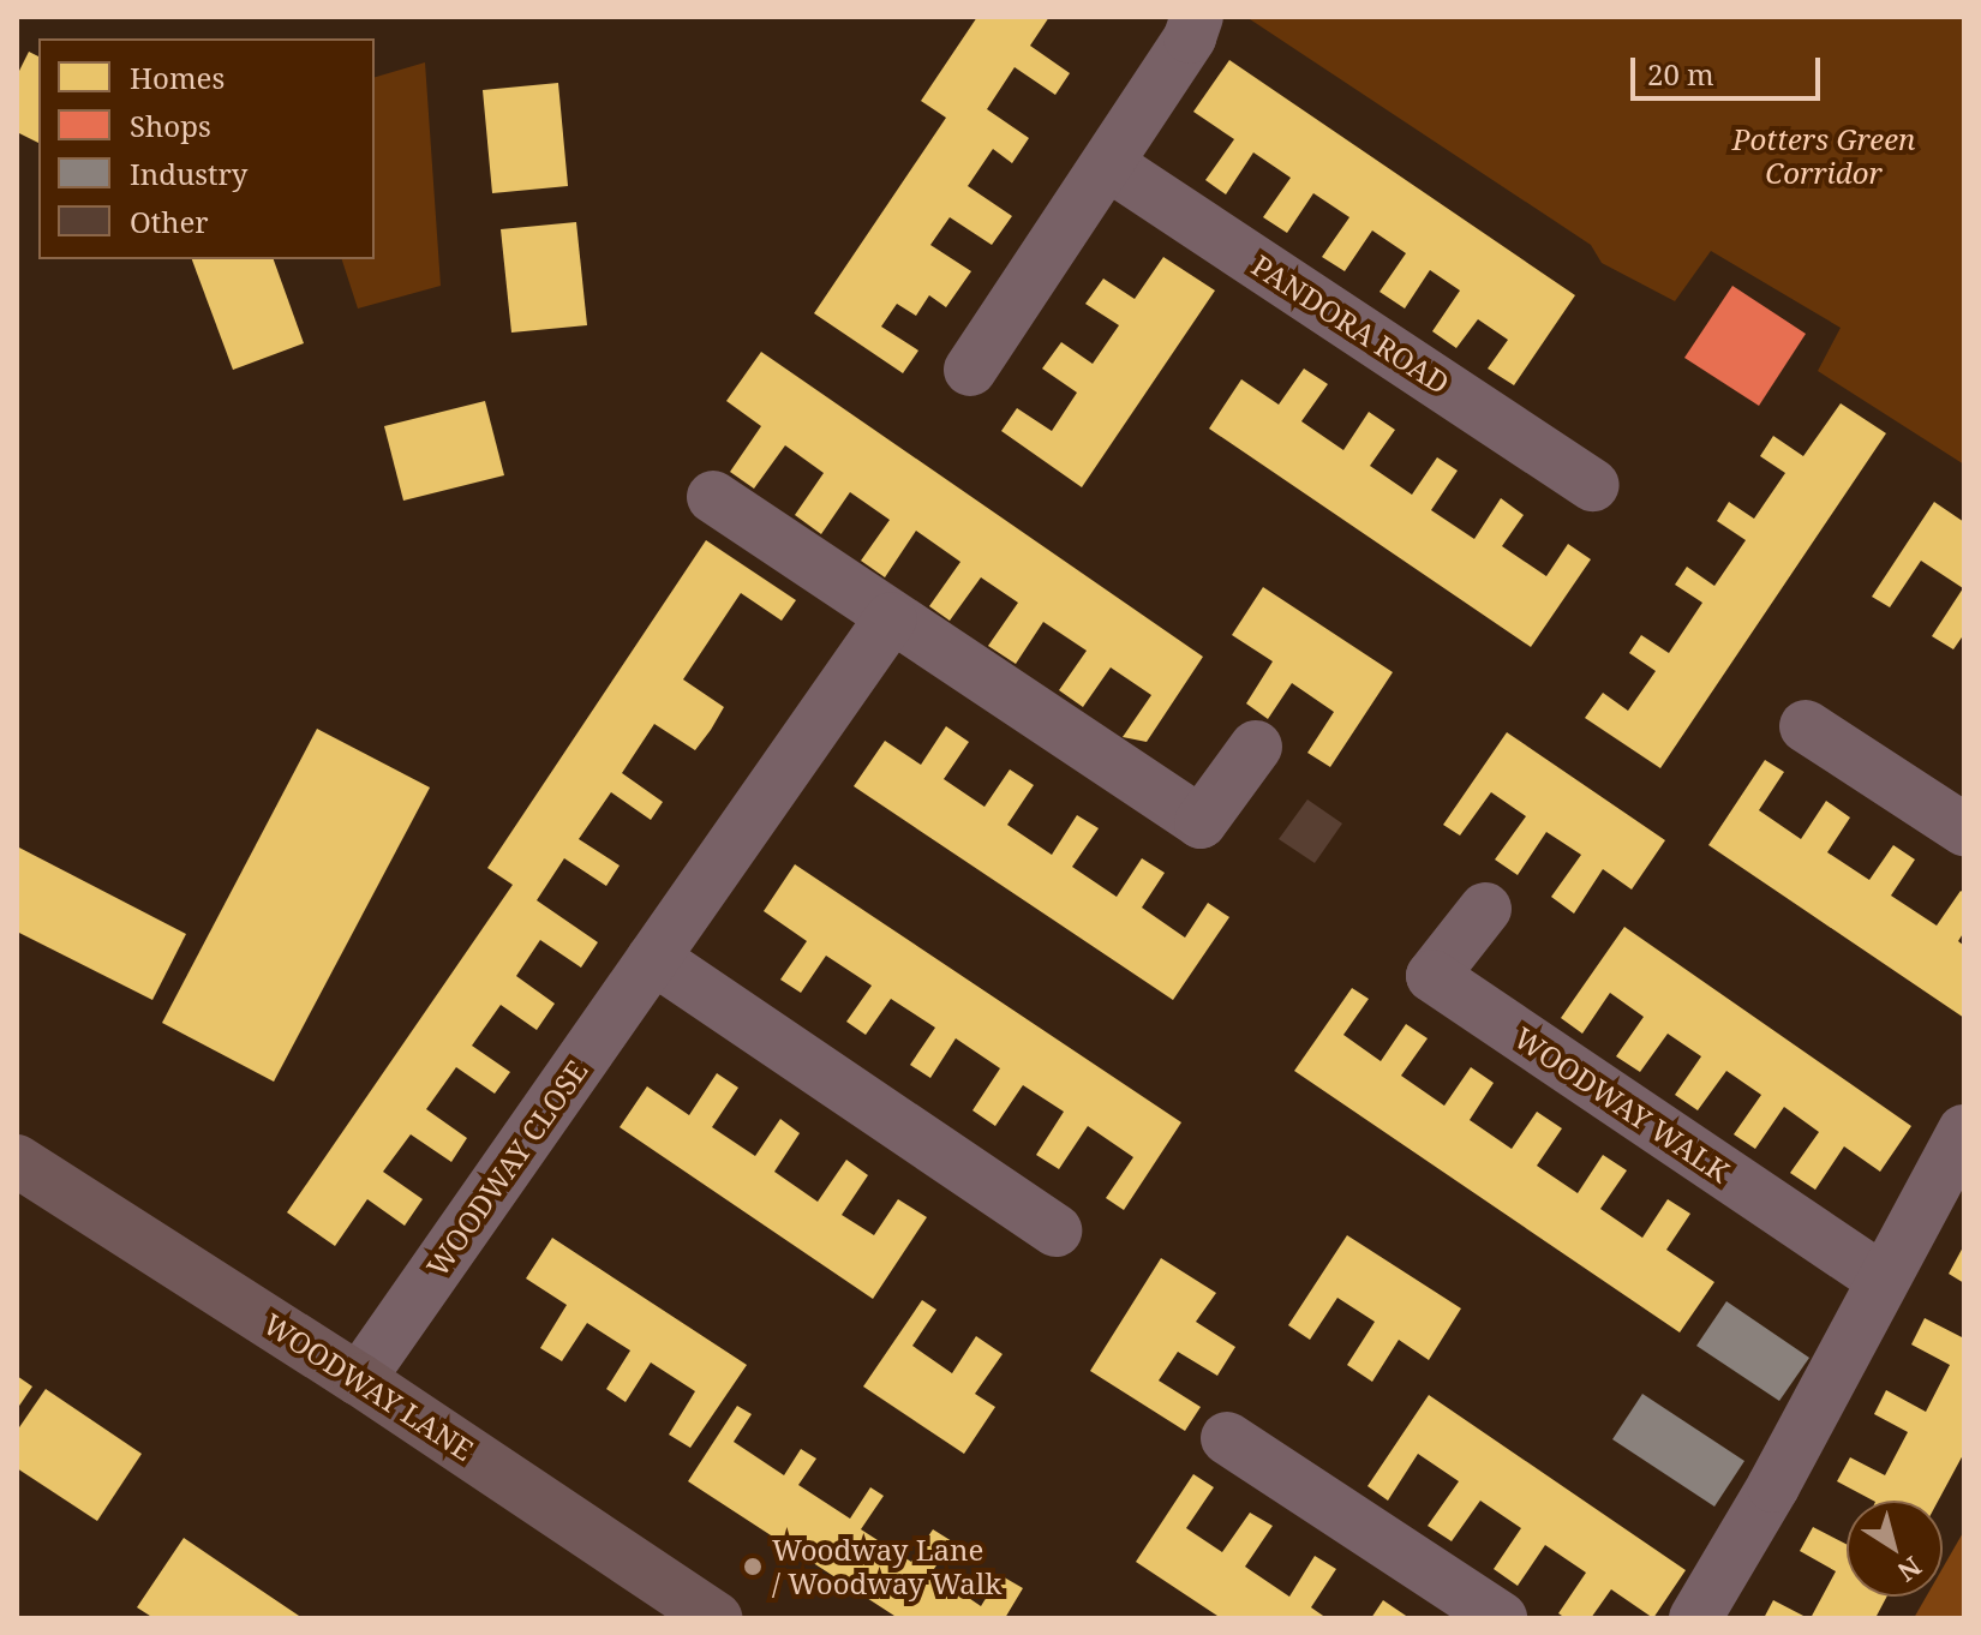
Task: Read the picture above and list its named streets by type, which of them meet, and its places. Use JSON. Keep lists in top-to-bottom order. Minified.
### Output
{"streets":{"street":["PANDORA ROAD","WOODWAY WALK","WOODWAY CLOSE","WOODWAY LANE"]},"crossings":[["WOODWAY CLOSE","WOODWAY LANE"]],"parks":["Potters Green Corridor"],"places":["Woodway Lane / Woodway Walk"],"legend":["Homes","Shops","Industry","Other"],"scale_bar":"20 m","north":"bottom right"}
